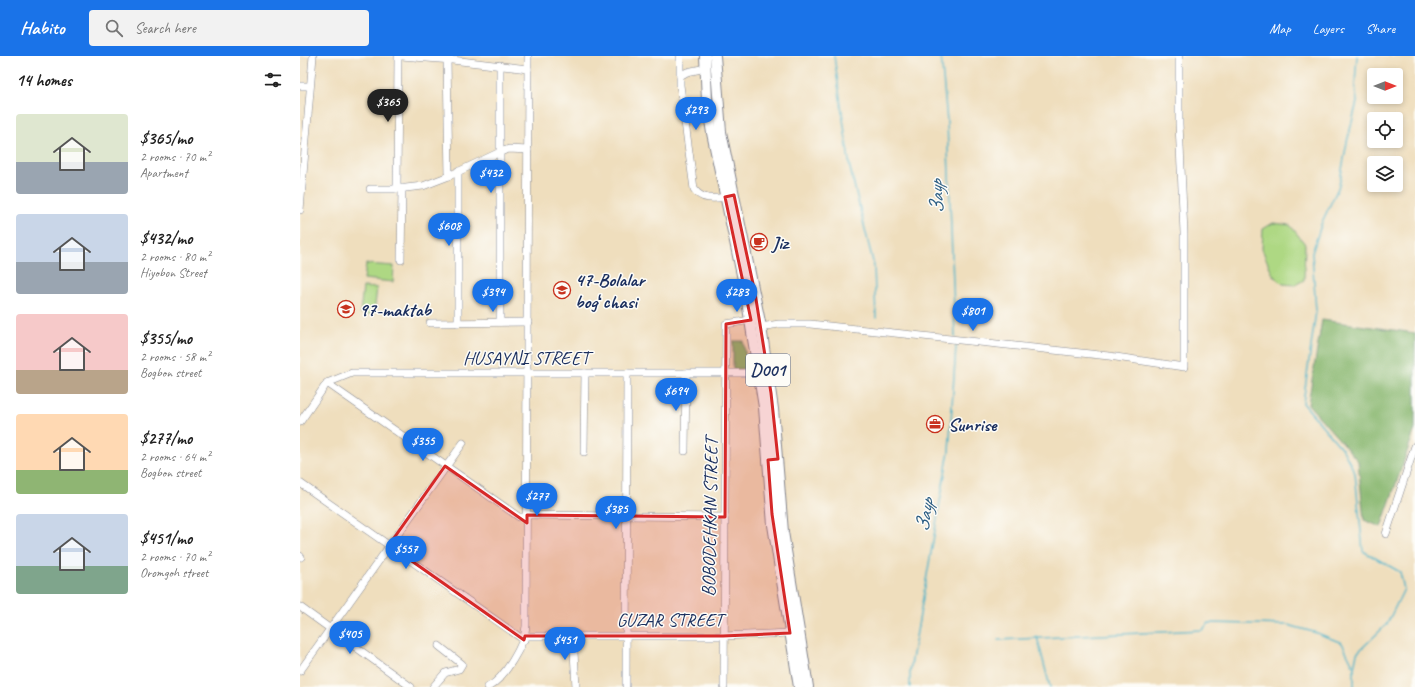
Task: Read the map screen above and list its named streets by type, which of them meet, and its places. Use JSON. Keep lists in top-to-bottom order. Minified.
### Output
{"streets":{"highway":["D001"],"street":["HUSAYNI STREET","BOBODEHKAN STREET","GUZAR STREET"]},"crossings":[["HUSAYNI STREET","D001"],["HUSAYNI STREET","BOBODEHKAN STREET"],["D001","BOBODEHKAN STREET"],["D001","GUZAR STREET"],["BOBODEHKAN STREET","GUZAR STREET"]],"water":["Заур"],"places":{"cafe":["Jiz"],"school or university":["47-Bolalar bogʻchasi","97-maktab"],"office":["Sunrise"]},"north":"right","page":{"header":"Habito","search":"Search here","nav":["Map","Layers","Share"],"heading":"14 homes","price":["$365","$293","$432","$608","$394","$283","$801","$694","$355","$277","$385","$557","$405","$451"],"list":[{"name":"$365/mo","note":"2 rooms · 70 m² · Apartment"},{"name":"$432/mo","note":"2 rooms · 80 m² · Hiyobon Street"},{"name":"$355/mo","note":"2 rooms · 58 m² · Bogbon street"},{"name":"$277/mo","note":"2 rooms · 64 m² · Bogbon street"},{"name":"$451/mo","note":"2 rooms · 70 m² · Oromgoh street"}]}}
